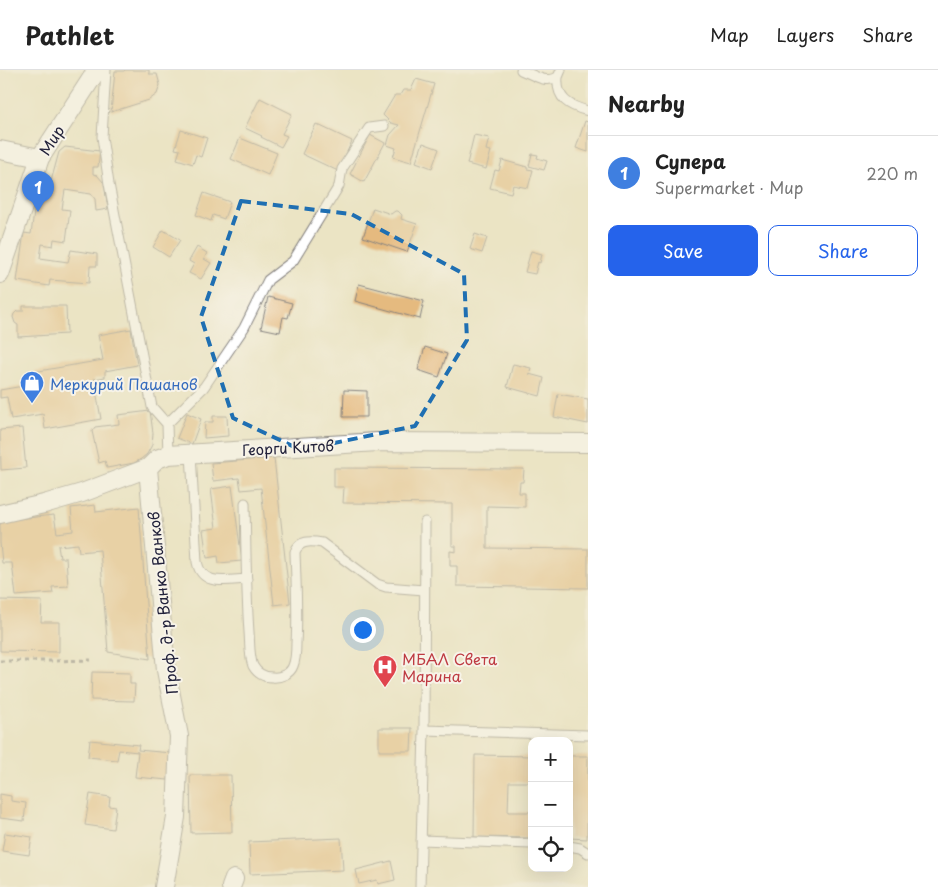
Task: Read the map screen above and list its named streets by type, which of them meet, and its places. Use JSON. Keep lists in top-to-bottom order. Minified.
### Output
{"streets":{"street":["Мир","Георги Китов","Проф. д-р Ванко Ванков"]},"crossings":[["Георги Китов","Проф. д-р Ванко Ванков"]],"places":{"shop":["Меркурий Пашанов"],"hospital":["МБАЛ Света Марина"]},"page":{"header":"Pathlet","nav":["Map","Layers","Share"],"heading":"Nearby","list":[{"mark":"1","name":"Супера","note":"Supermarket · Мир","value":"220 m"}],"pins":"1","buttons":["Save","Share"],"map_buttons":["+","−"]}}
